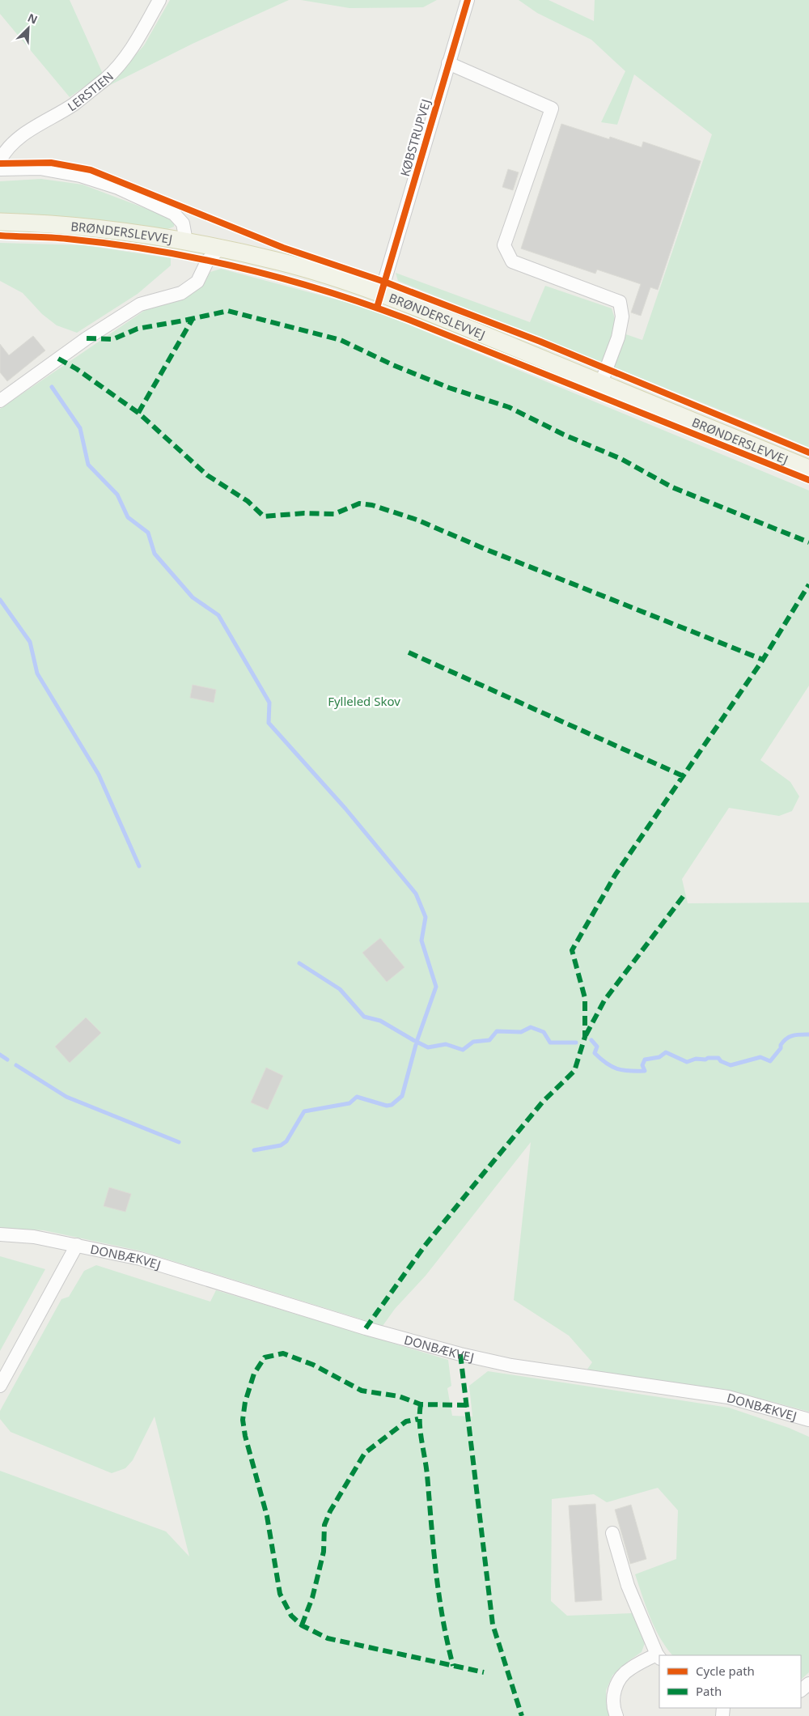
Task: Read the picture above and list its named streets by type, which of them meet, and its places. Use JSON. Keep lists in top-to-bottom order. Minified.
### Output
{"streets":{"main road":["BRØNDERSLEVVEJ"],"street":["LERSTIEN","KØBSTRUPVEJ","DONBÆKVEJ"]},"parks":["Fylleled Skov"],"legend":["Cycle path","Path"],"north":"top right"}
